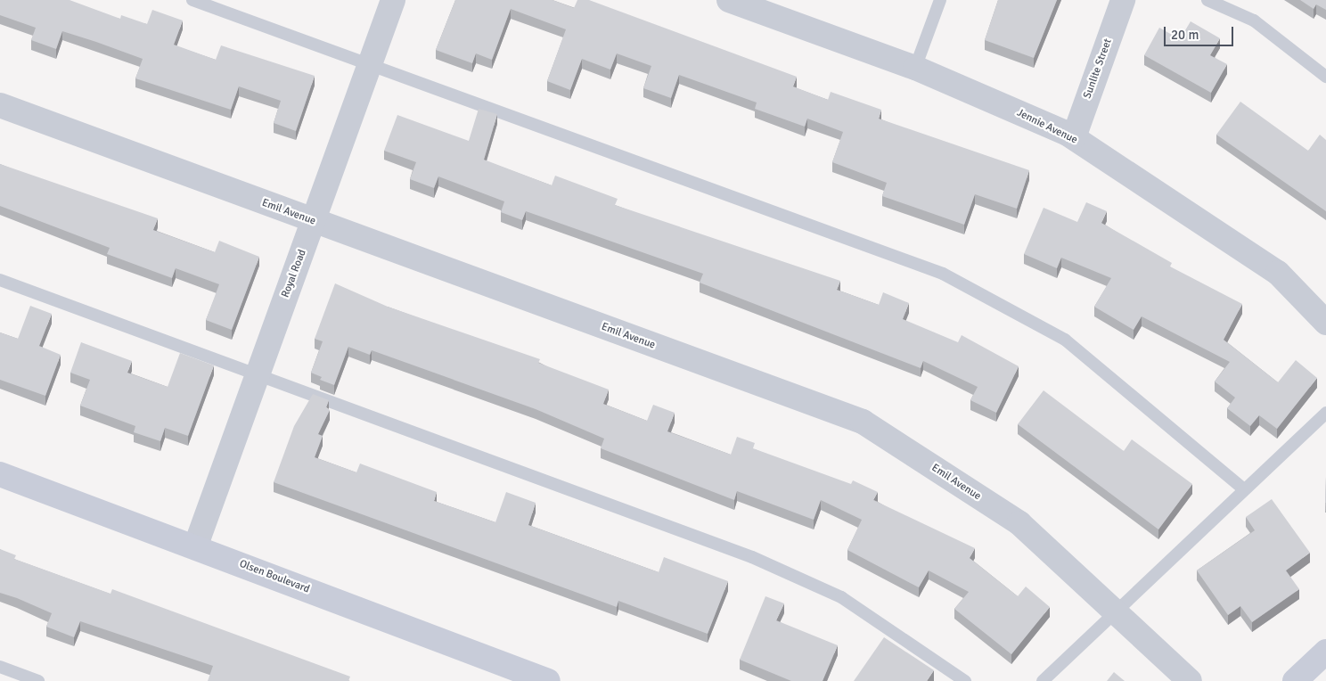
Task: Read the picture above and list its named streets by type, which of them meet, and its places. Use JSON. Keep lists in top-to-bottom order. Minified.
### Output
{"streets":{"main road":["Olsen Boulevard"],"street":["Sunlite Street","Jennie Avenue","Emil Avenue","Royal Road"]},"crossings":[["Sunlite Street","Jennie Avenue"],["Emil Avenue","Royal Road"],["Royal Road","Olsen Boulevard"]],"scale_bar":"20 m"}
